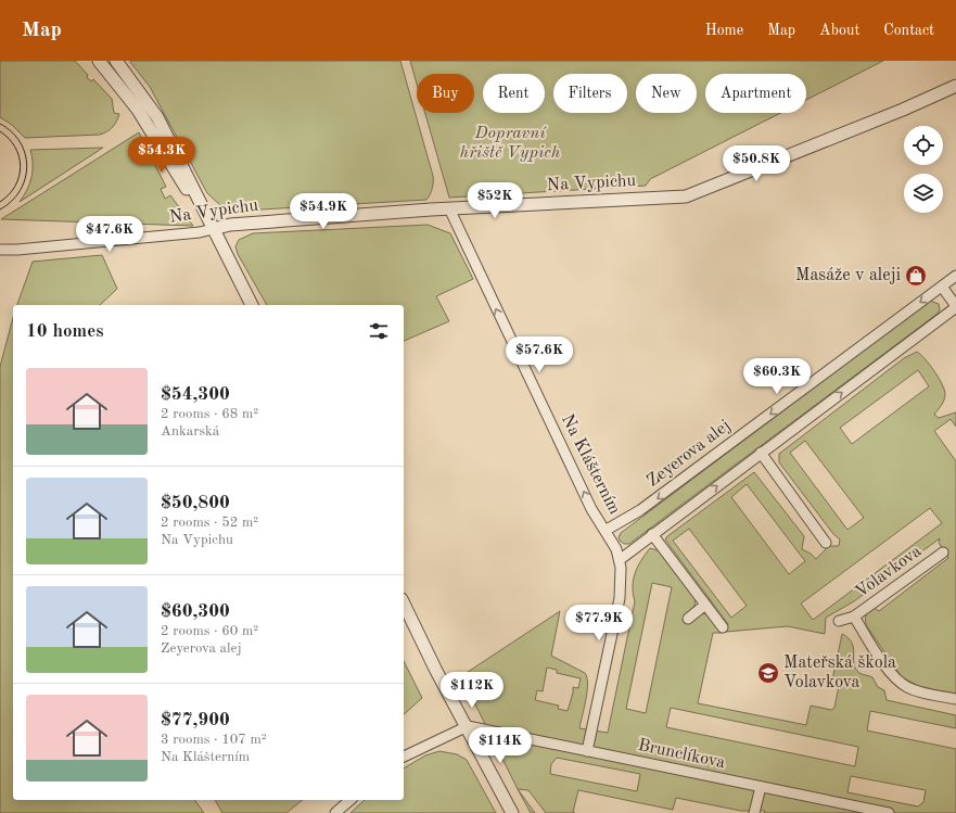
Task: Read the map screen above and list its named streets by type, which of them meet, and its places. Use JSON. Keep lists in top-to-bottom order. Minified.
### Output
{"streets":{"street":["Na Vypichu","Zeyerova alej","Na Klášterním","Volavkova","Brunclíkova"]},"crossings":[["Na Vypichu","Na Klášterním"],["Zeyerova alej","Na Klášterním"],["Na Klášterním","Brunclíkova"]],"one_way":["Na Klášterním"],"parks":["Dopravní hřiště Vypich"],"places":{"shop":["Masáže v aleji"],"school or university":["Mateřská škola Volavkova"]},"page":{"header":"Map","nav":["Home","Map","About","Contact"],"chip":["Buy","Rent","Filters","New","Apartment"],"price":["$54.3K","$50.8K","$52K","$54.9K","$47.6K","$57.6K","$60.3K","$77.9K","$112K","$114K"],"heading":"10 homes","list":[{"name":"$54,300","note":"2 rooms · 68 m² · Ankarská"},{"name":"$50,800","note":"2 rooms · 52 m² · Na Vypichu"},{"name":"$60,300","note":"2 rooms · 60 m² · Zeyerova alej"},{"name":"$77,900","note":"3 rooms · 107 m² · Na Klášterním"}]}}
